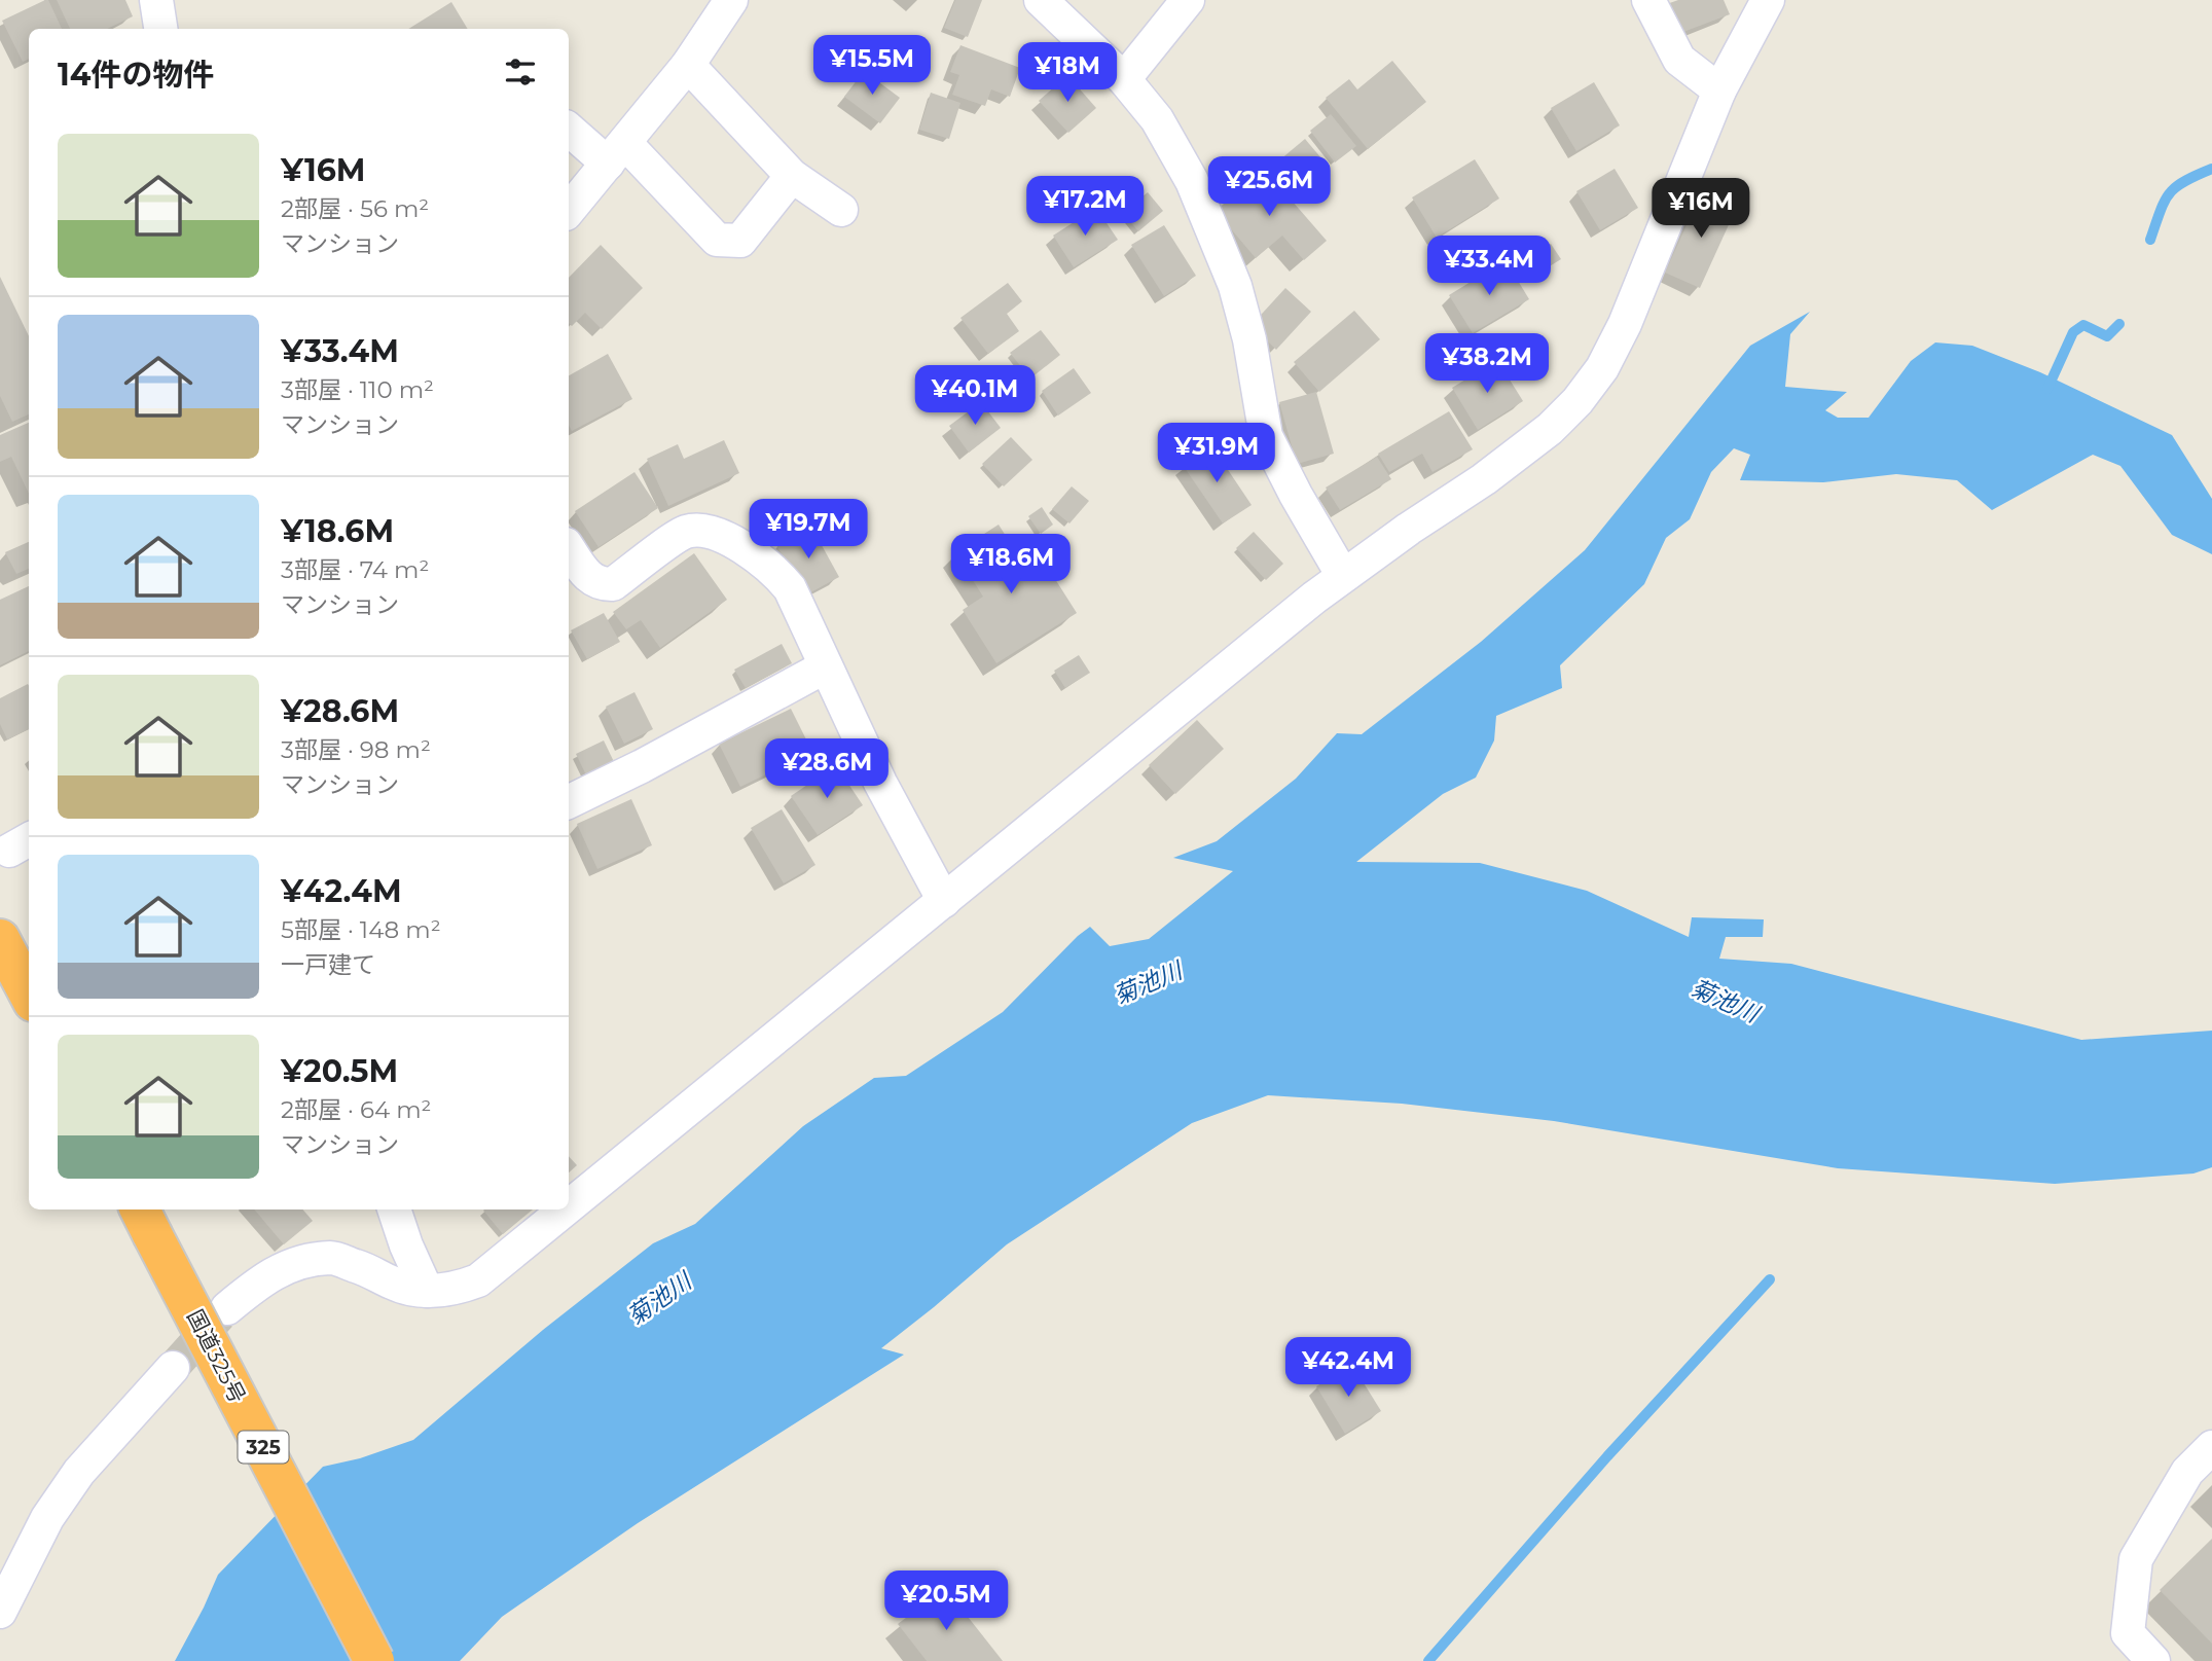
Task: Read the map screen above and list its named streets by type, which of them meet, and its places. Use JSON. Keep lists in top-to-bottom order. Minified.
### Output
{"streets":{"highway":["国道325号","325"]},"water":["菊池川"],"page":{"heading":"14件の物件","price":["¥15.5M","¥18M","¥25.6M","¥17.2M","¥16M","¥33.4M","¥38.2M","¥40.1M","¥31.9M","¥19.7M","¥18.6M","¥28.6M","¥42.4M","¥20.5M"],"list":[{"name":"¥16M","note":"2部屋 · 56 m² · マンション"},{"name":"¥33.4M","note":"3部屋 · 110 m² · マンション"},{"name":"¥18.6M","note":"3部屋 · 74 m² · マンション"},{"name":"¥28.6M","note":"3部屋 · 98 m² · マンション"},{"name":"¥42.4M","note":"5部屋 · 148 m² · 一戸建て"},{"name":"¥20.5M","note":"2部屋 · 64 m² · マンション"}]}}
